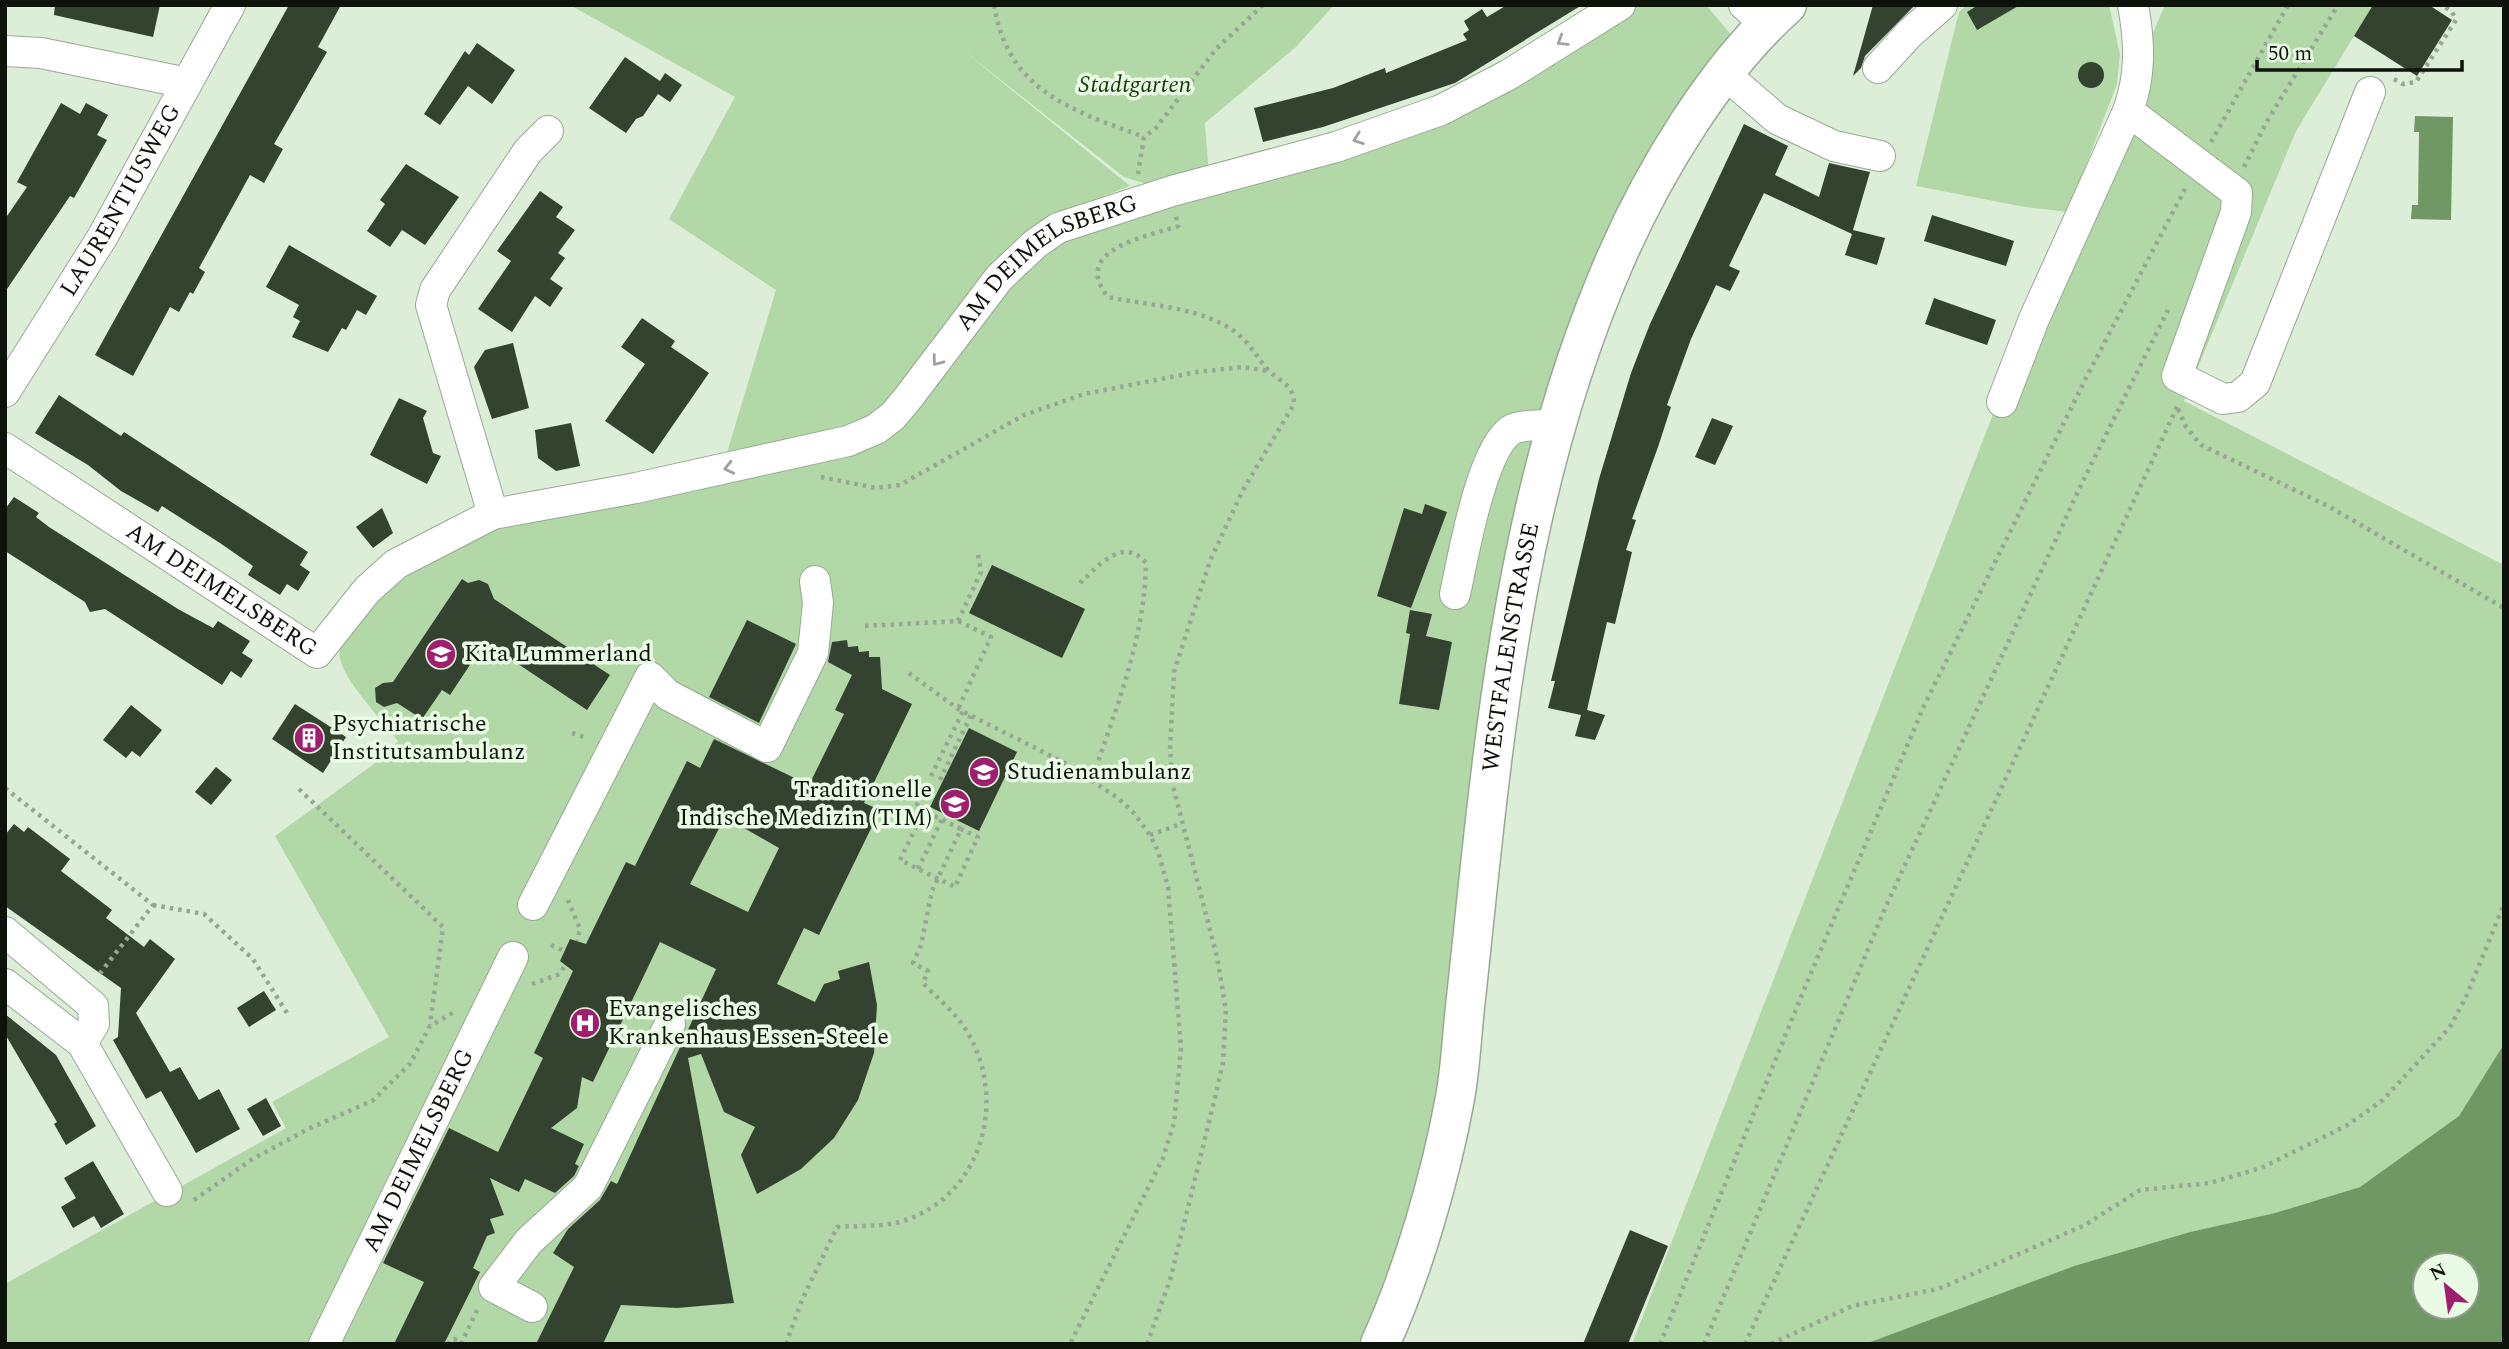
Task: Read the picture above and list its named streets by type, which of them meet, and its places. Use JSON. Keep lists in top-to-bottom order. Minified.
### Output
{"streets":{"main road":["WESTFALENSTRASSE"],"street":["LAURENTIUSWEG","AM DEIMELSBERG"]},"one_way":["AM DEIMELSBERG"],"parks":["Stadtgarten"],"places":{"school or university":["Kita Lummerland","Studienambulanz","Traditionelle Indische Medizin (TIM)"],"building":["Psychiatrische Institutsambulanz"],"hospital":["Evangelisches Krankenhaus Essen-Steele"]},"scale_bar":"50 m","north":"top left"}
